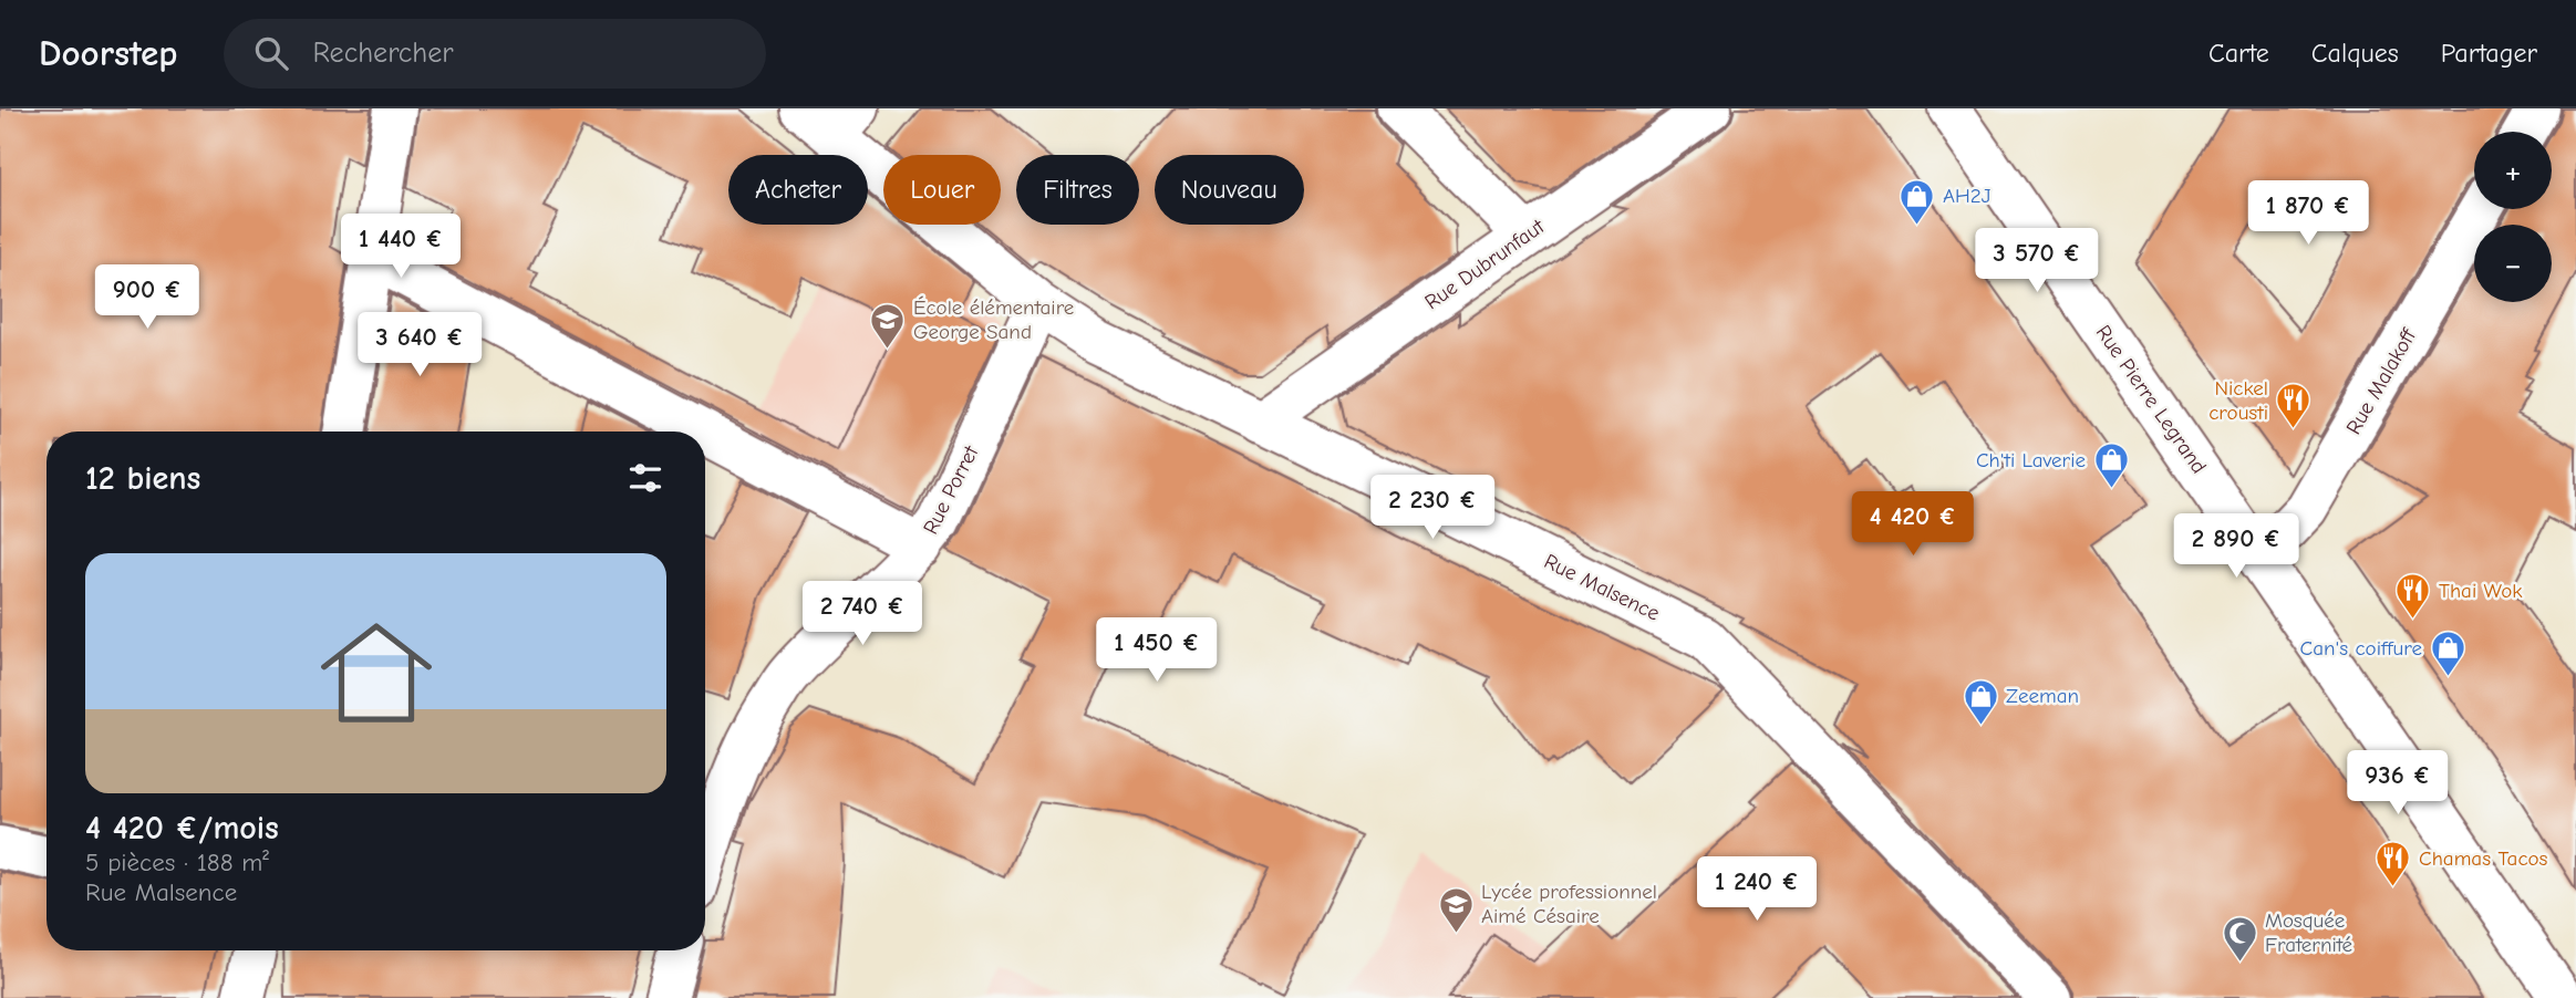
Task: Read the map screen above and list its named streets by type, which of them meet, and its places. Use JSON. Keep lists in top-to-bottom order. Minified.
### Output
{"streets":{"street":["Rue Dubrunfaut","Rue Malakoff","Rue Pierre Legrand","Rue Porret","Rue Malsence"]},"crossings":[["Rue Dubrunfaut","Rue Malsence"],["Rue Malakoff","Rue Pierre Legrand"],["Rue Porret","Rue Malsence"]],"places":{"shop":["AH2J","Ch'ti Laverie","Can's coiffure","Zeeman"],"school or university":["École élémentaire George Sand","Lycée professionnel Aimé Césaire"],"restaurant":["Nickel crousti","Thai Wok","Chamas Tacos"],"mosque":["Mosquée Fraternité"]},"page":{"header":"Doorstep","search":"Rechercher","nav":["Carte","Calques","Partager"],"map_buttons":["+","−"],"chip":["Acheter","Louer","Filtres","Nouveau"],"price":["1 870 €","1 440 €","3 570 €","900 €","3 640 €","2 230 €","4 420 €","2 890 €","2 740 €","1 450 €","936 €","1 240 €"],"heading":"12 biens","list":[{"name":"4 420 €/mois","note":"5 pièces · 188 m² · Rue Malsence"}]}}
